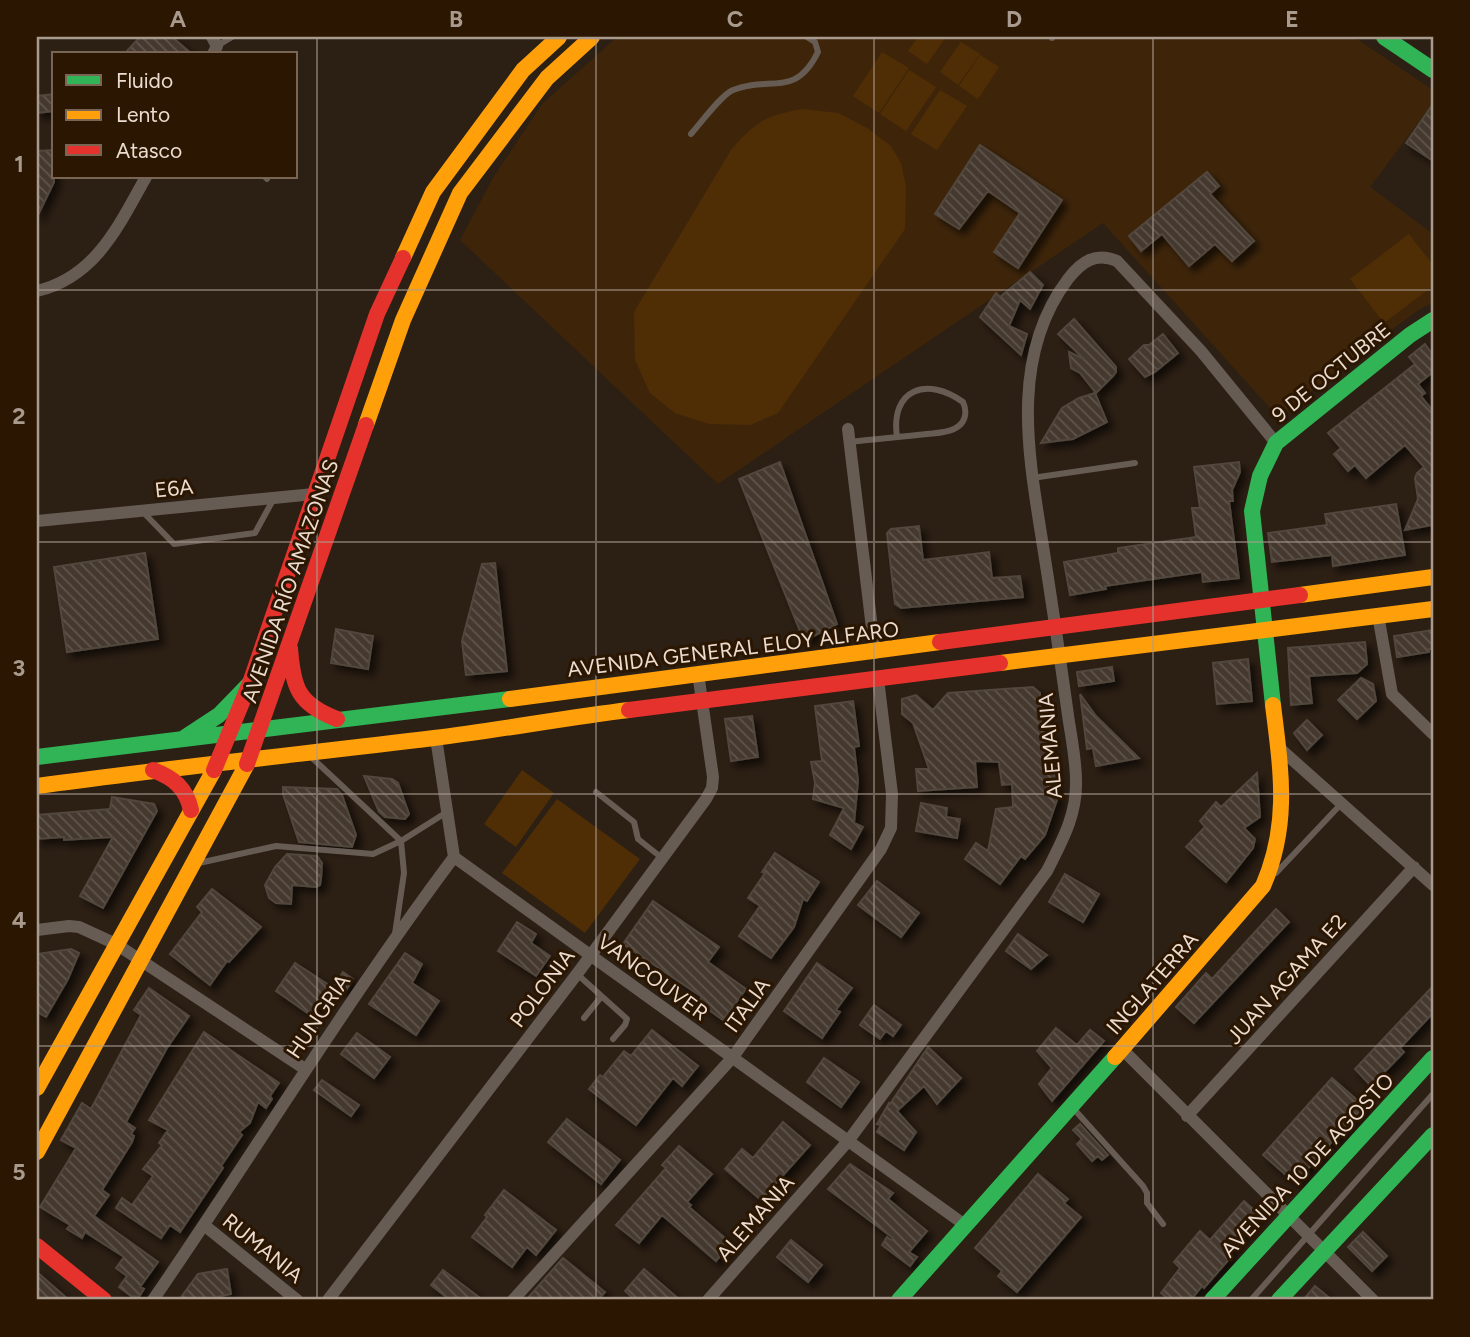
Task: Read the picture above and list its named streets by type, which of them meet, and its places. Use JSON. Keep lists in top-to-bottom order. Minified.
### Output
{"streets":{"main road":["9 DE OCTUBRE","AVENIDA RÍO AMAZONAS","AVENIDA GENERAL ELOY ALFARO","INGLATERRA","AVENIDA 10 DE AGOSTO"],"street":["E6A","ALEMANIA","VANCOUVER","JUAN AGAMA E2","POLONIA","ITALIA","HUNGRIA","RUMANIA"]},"crossings":[["9 DE OCTUBRE","AVENIDA GENERAL ELOY ALFARO"],["9 DE OCTUBRE","ALEMANIA"],["9 DE OCTUBRE","INGLATERRA"],["E6A","AVENIDA RÍO AMAZONAS"],["AVENIDA RÍO AMAZONAS","AVENIDA GENERAL ELOY ALFARO"],["AVENIDA GENERAL ELOY ALFARO","ALEMANIA"],["AVENIDA GENERAL ELOY ALFARO","POLONIA"],["ALEMANIA","VANCOUVER"],["VANCOUVER","INGLATERRA"],["VANCOUVER","POLONIA"],["VANCOUVER","ITALIA"],["VANCOUVER","HUNGRIA"],["HUNGRIA","RUMANIA"]],"legend":["Fluido","Lento","Atasco"],"grid":{"columns":["A","B","C","D","E"],"rows":["1","2","3","4","5"]}}
